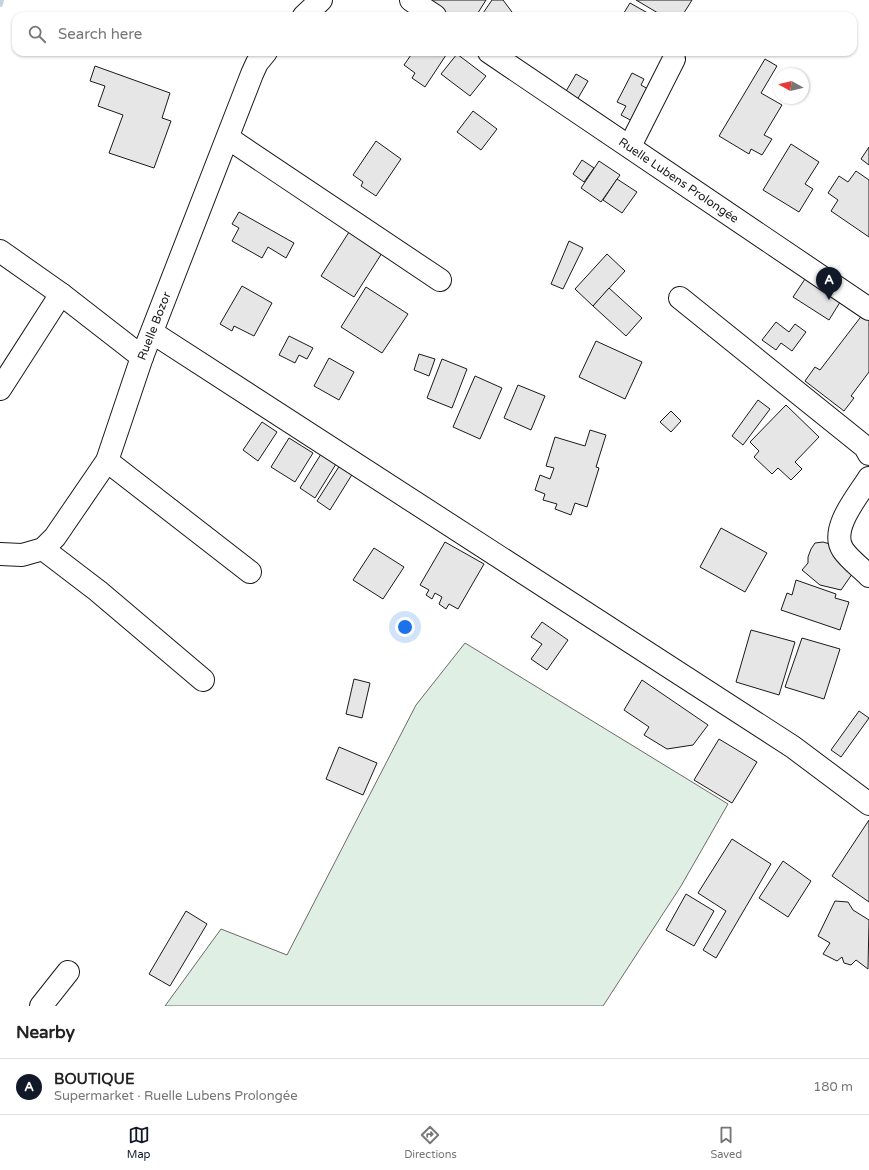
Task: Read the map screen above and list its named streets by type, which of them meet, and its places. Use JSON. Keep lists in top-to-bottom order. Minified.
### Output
{"streets":{"street":["Ruelle Lubens Prolongée","Ruelle Bozor"]},"north":"left","page":{"search":"Search here","pins":"A","heading":"Nearby","list":[{"mark":"A","name":"BOUTIQUE","note":"Supermarket · Ruelle Lubens Prolongée","value":"180 m"}],"nav":["Map","Directions","Saved"]}}
